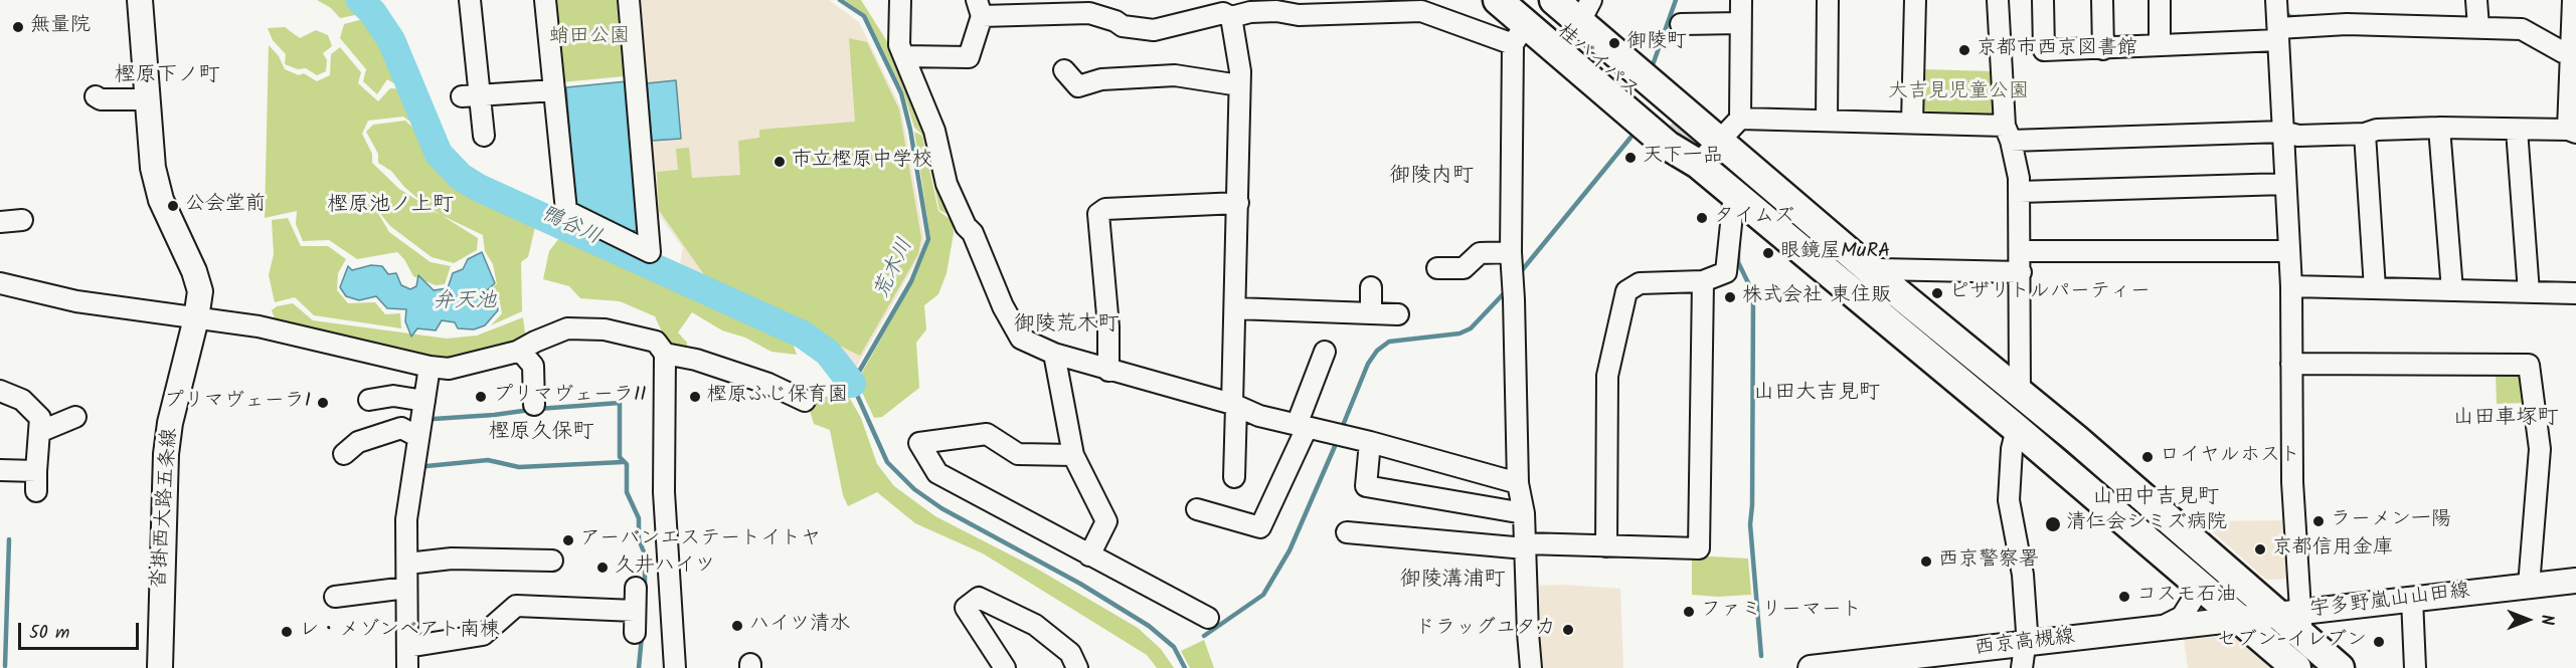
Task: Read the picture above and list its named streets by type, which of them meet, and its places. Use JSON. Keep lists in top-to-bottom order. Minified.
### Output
{"streets":{"highway":["桂バイパス"],"main road":["沓掛西大路五条線","宇多野嵐山山田線","西京高槻線"]},"crossings":[["宇多野嵐山山田線","西京高槻線"]],"districts":["樫原下ノ町","御陵内町","樫原池ノ上町","御陵荒木町","山田大吉見町","山田車塚町","樫原久保町","山田中吉見町","御陵溝浦町"],"water":["鴨谷川","荒木川","弁天池"],"parks":["蛸田公園","大吉見児童公園"],"places":["無量院","御陵町","京都市西京図書館","天下一品","市立樫原中学校","公会堂前","タイムズ","眼鏡屋MuRA","ピザリトルパーティー","株式会社 東住販","プリマヴェーラII","樫原ふじ保育園","プリマヴェーラI","ロイヤルホスト","ラーメン一陽","清仁会シミズ病院","アーバンエステートイトヤ","京都信用金庫","西京警察署","久井ハイツ","コスモ石油","ファミリーマート","ハイツ清水","ドラッグユタカ","レ・メゾンベアト南棟","セブン-イレブン"],"scale_bar":"50 m","north":"right"}
